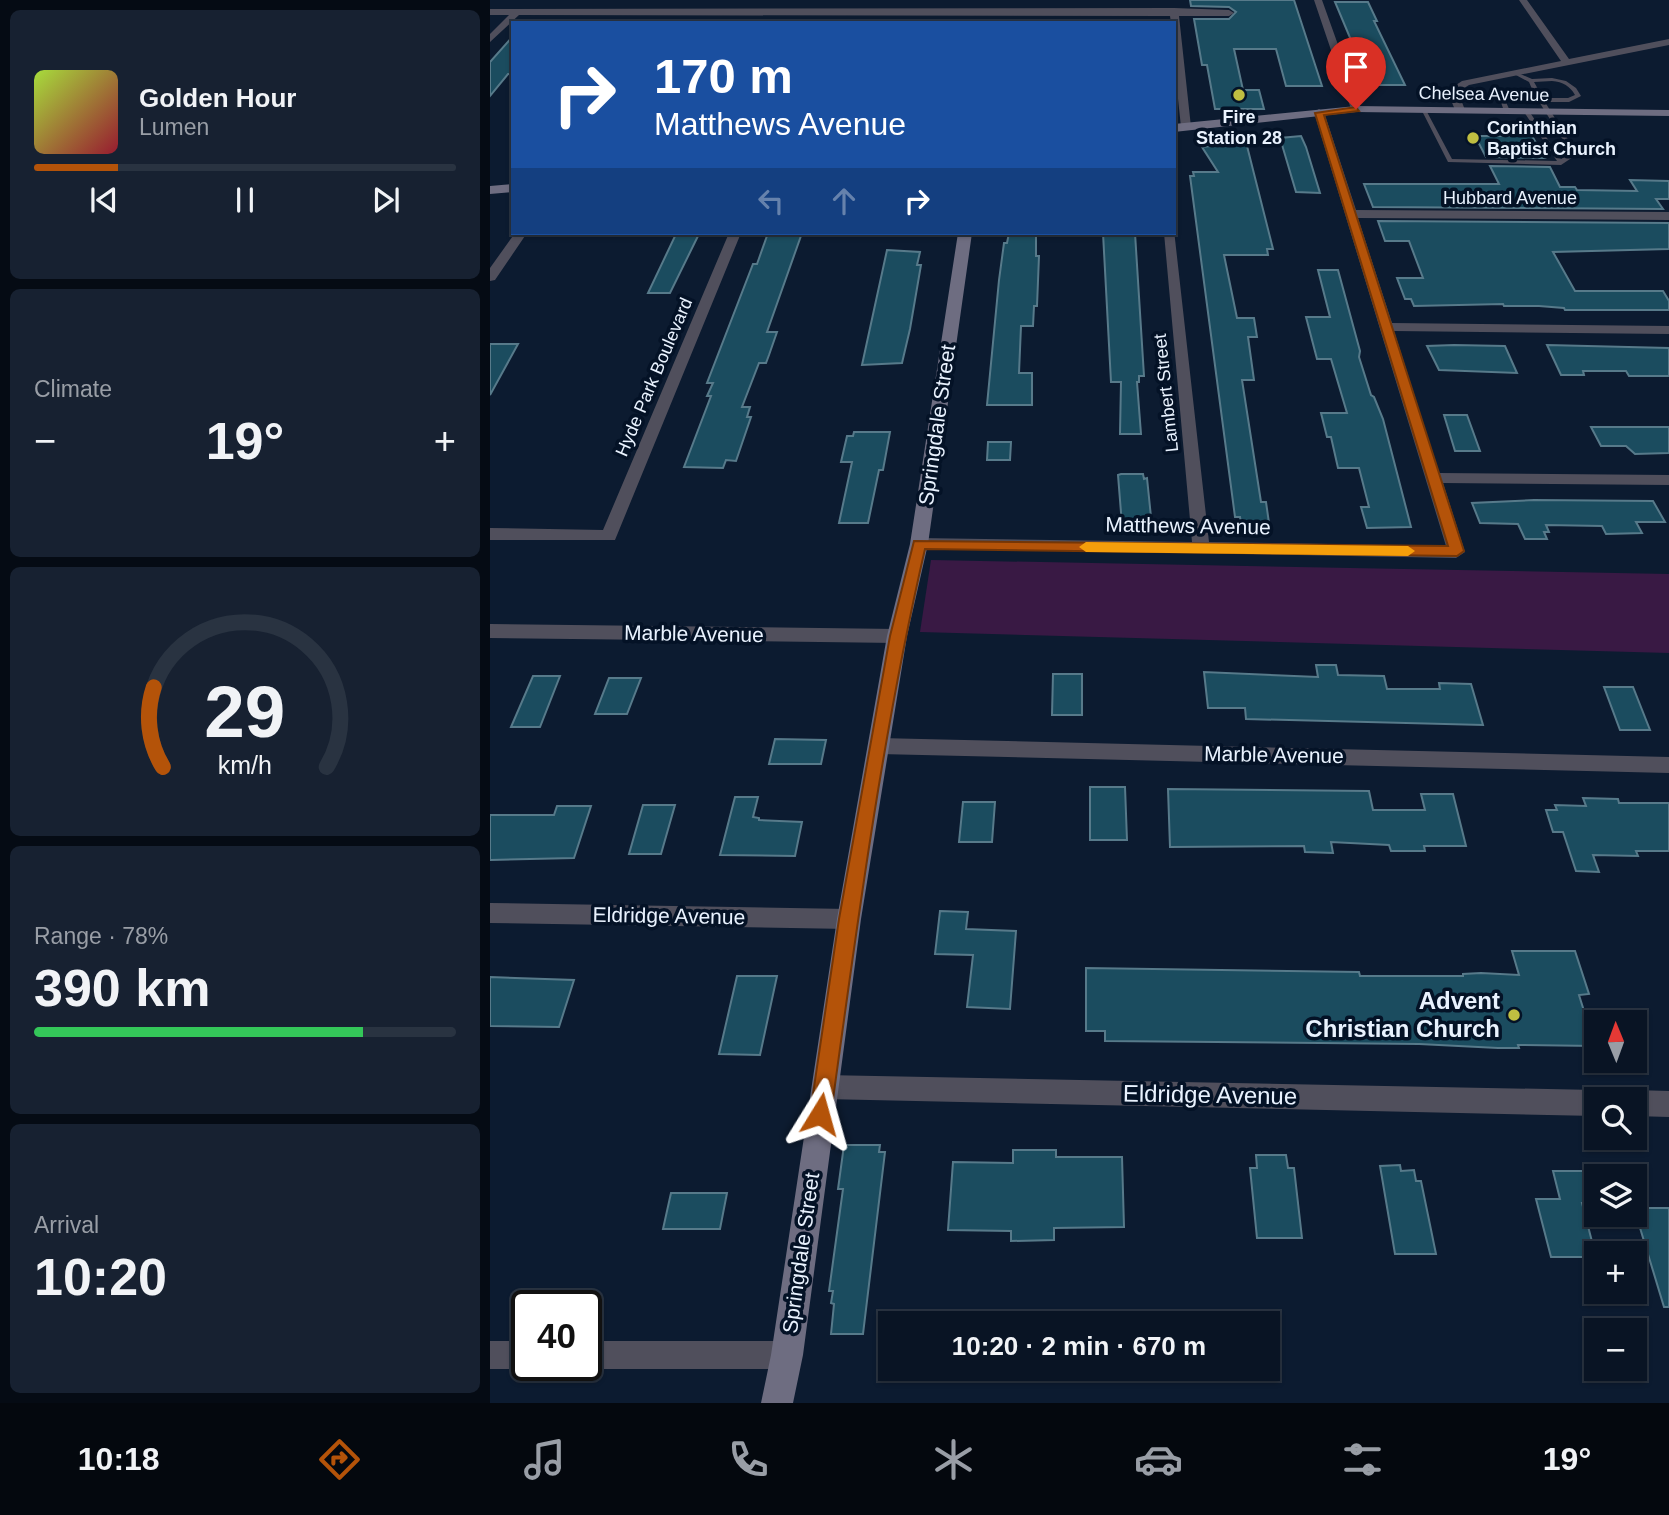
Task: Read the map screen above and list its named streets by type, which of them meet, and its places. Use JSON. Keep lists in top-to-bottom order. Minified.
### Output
{"streets":{"street":["Chelsea Avenue","Hubbard Avenue","Hyde Park Boulevard","Lambert Street","Springdale Street","Matthews Avenue","Marble Avenue","Eldridge Avenue"]},"crossings":[["Lambert Street","Matthews Avenue"],["Springdale Street","Matthews Avenue"],["Springdale Street","Marble Avenue"],["Springdale Street","Eldridge Avenue"]],"places":["Fire Station 28","Corinthian Baptist Church","Advent Christian Church"],"north":"top","page":{"turn":["170 m","Matthews Avenue"],"song":["Golden Hour","Lumen"],"tile":["Climate",["Range · 78%","390 km"],["Arrival","10:20"]],"heat":["−","19°","+"],"map_buttons":["+","−"],"limit":"40","trip":"10:20 · 2 min · 670 m","tabs":["10:18","19°"],"gauge":["29","km/h"]}}
